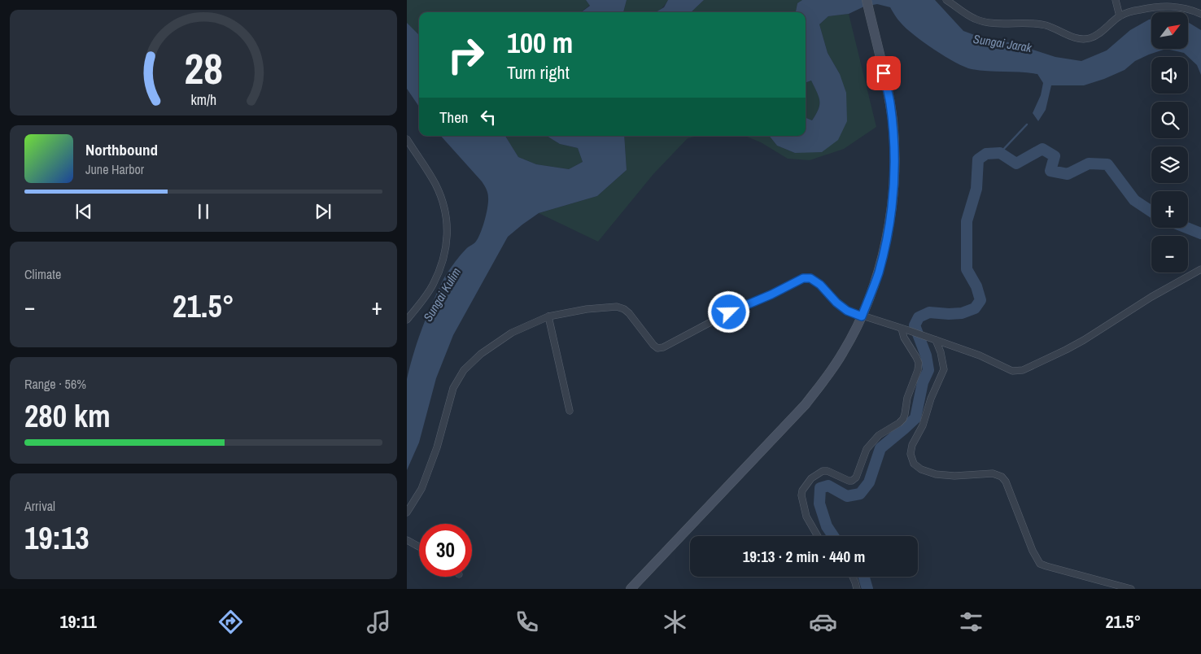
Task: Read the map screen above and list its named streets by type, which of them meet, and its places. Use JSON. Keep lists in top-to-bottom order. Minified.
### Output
{"water":["Sungai Jarak","Sungai Kulim"],"north":"top right","page":{"map_buttons":["+","−"],"turn":["100 m","Turn right"],"then":"Then","song":["Northbound","June Harbor"],"tile":["Climate",["Range · 56%","280 km"],["Arrival","19:13"]],"heat":["−","21.5°","+"],"limit":"30","trip":"19:13 · 2 min · 440 m","tabs":["19:11","21.5°"],"gauge":["28","km/h"]}}
